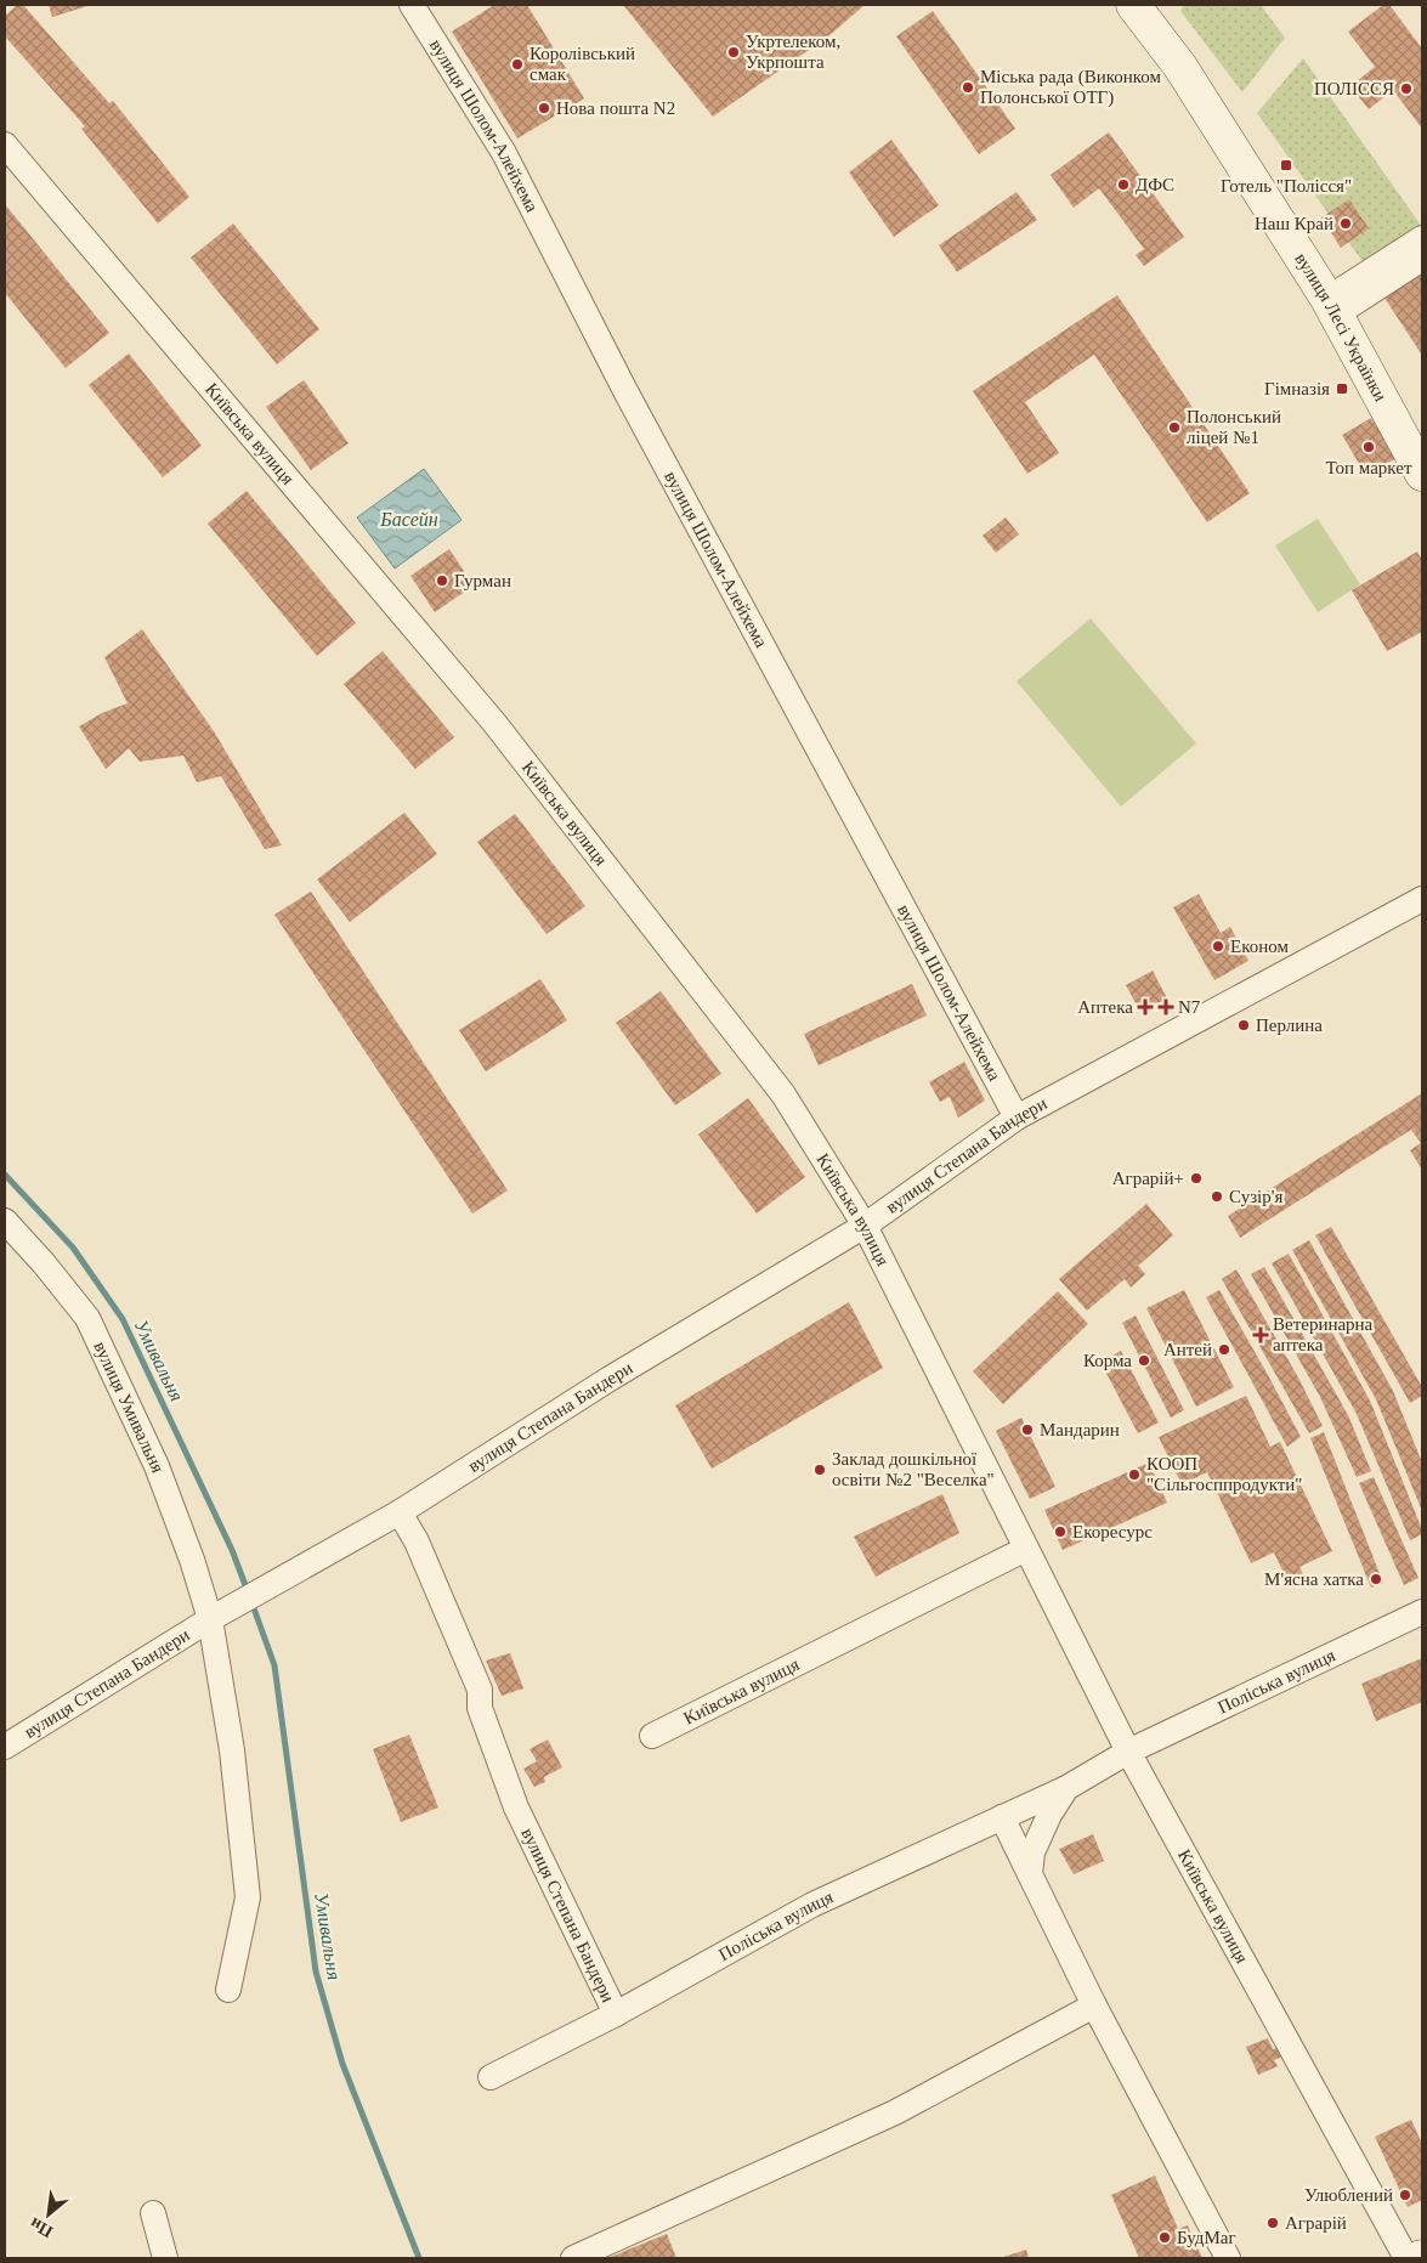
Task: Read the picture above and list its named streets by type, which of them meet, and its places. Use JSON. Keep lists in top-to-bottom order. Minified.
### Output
{"streets":{"main road":["вулиця Лесі Українки"],"street":["вулиця Шолом-Алейхема","Київська вулиця","вулиця Степана Бандери","вулиця Умивальня","Поліська вулиця"]},"crossings":[["вулиця Шолом-Алейхема","вулиця Степана Бандери"],["Київська вулиця","вулиця Степана Бандери"],["Київська вулиця","Поліська вулиця"],["вулиця Степана Бандери","вулиця Умивальня"],["вулиця Степана Бандери","Поліська вулиця"]],"water":["Басейн","Умивальня"],"places":{"other":["Укртелеком, Укрпошта","Королівський смак","Міська рада (Виконком Полонської ОТГ)","ПОЛІССЯ","Нова пошта N2","ДФС","Наш Край","Полонський ліцей №1","Топ маркет","Гурман","Економ","Перлина","Аграрій+","Сузір'я","Антей","Корма","Мандарин","Заклад дошкільної освіти №2 \"Веселка\"","КООП \"Сільгосппродукти\"","Екоресурс","М'ясна хатка","Улюблений","Аграрій","БудМаг"],"transit":["Готель \"Полісся\"","Гімназія"],"health":["Аптека","N7","Ветеринарна аптека"]},"north":"bottom left"}
